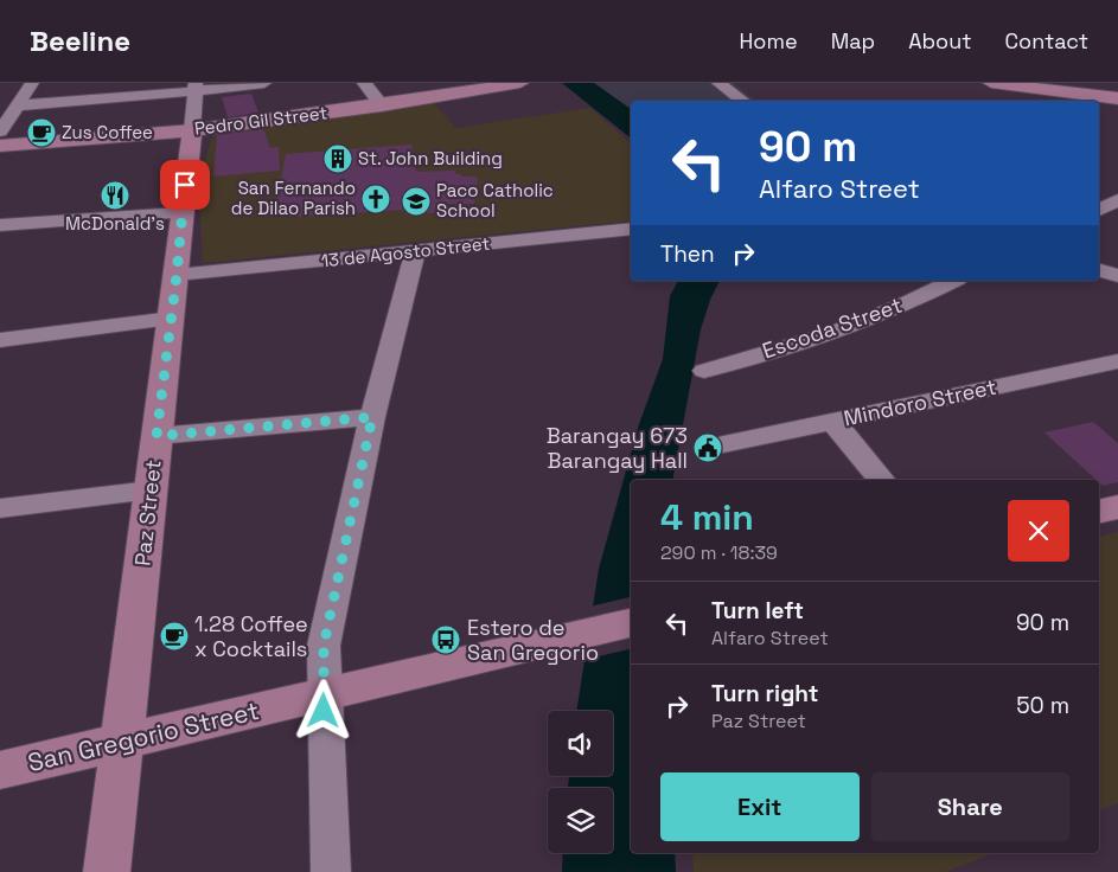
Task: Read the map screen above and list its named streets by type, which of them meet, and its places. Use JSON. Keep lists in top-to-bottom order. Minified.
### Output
{"streets":{"street":["Pedro Gil Street","13 de Agosto Street","Escoda Street","Mindoro Street","Paz Street","San Gregorio Street"]},"crossings":[["Pedro Gil Street","Paz Street"],["13 de Agosto Street","Paz Street"],["Paz Street","San Gregorio Street"]],"places":{"cafe":["Zus Coffee","1.28 Coffee x Cocktails"],"building":["St. John Building"],"restaurant":["McDonald's"],"church":["San Fernando de Dilao Parish"],"school or university":["Paco Catholic School"],"public building":["Barangay 673 Barangay Hall"],"bus stop":["Estero de San Gregorio"]},"page":{"header":"Beeline","nav":["Home","Map","About","Contact"],"turn":["90 m","Alfaro Street"],"then":"Then","heading":["4 min","290 m · 18:39"],"list":[{"name":"Turn left","note":"Alfaro Street","value":"90 m"},{"name":"Turn right","note":"Paz Street","value":"50 m"}],"buttons":["Exit","Share"]}}
